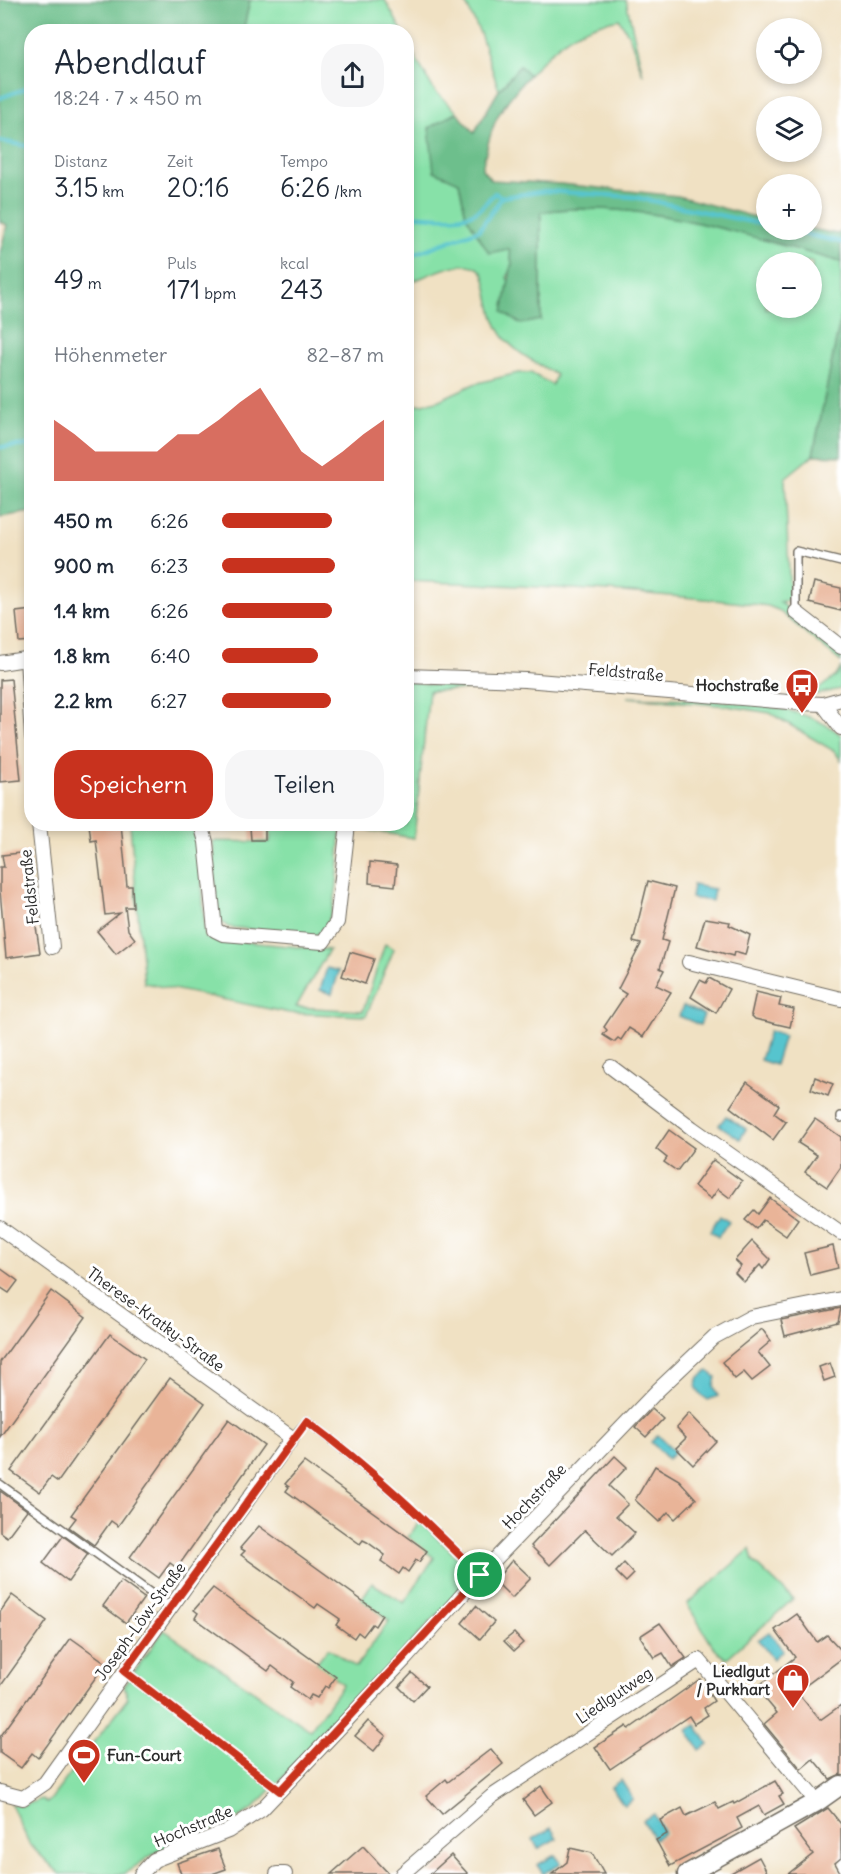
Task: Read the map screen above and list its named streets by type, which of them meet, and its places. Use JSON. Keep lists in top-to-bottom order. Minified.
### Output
{"streets":{"street":["Feldstraße","Therese-Kratky-Straße","Hochstraße","Joseph-Löw-Straße","Liedlgutweg"]},"crossings":[["Therese-Kratky-Straße","Joseph-Löw-Straße"]],"places":{"bus stop":["Hochstraße"],"shop":["Liedlgut / Purkhart"],"sports":["Fun-Court"]},"page":{"map_buttons":["+","−"],"heading":["Abendlauf","18:24 · 7 × 450 m"],"stats":[["Distanz","3.15 km"],["Zeit","20:16"],["Tempo","6:26 /km"],["49 m"],["Puls","171 bpm"],["kcal","243"]],"chart":["Höhenmeter","82–87 m"],"list":[{"name":"450 m","note":"6:26"},{"name":"900 m","note":"6:23"},{"name":"1.4 km","note":"6:26"},{"name":"1.8 km","note":"6:40"},{"name":"2.2 km","note":"6:27"}],"buttons":["Speichern","Teilen"]}}
